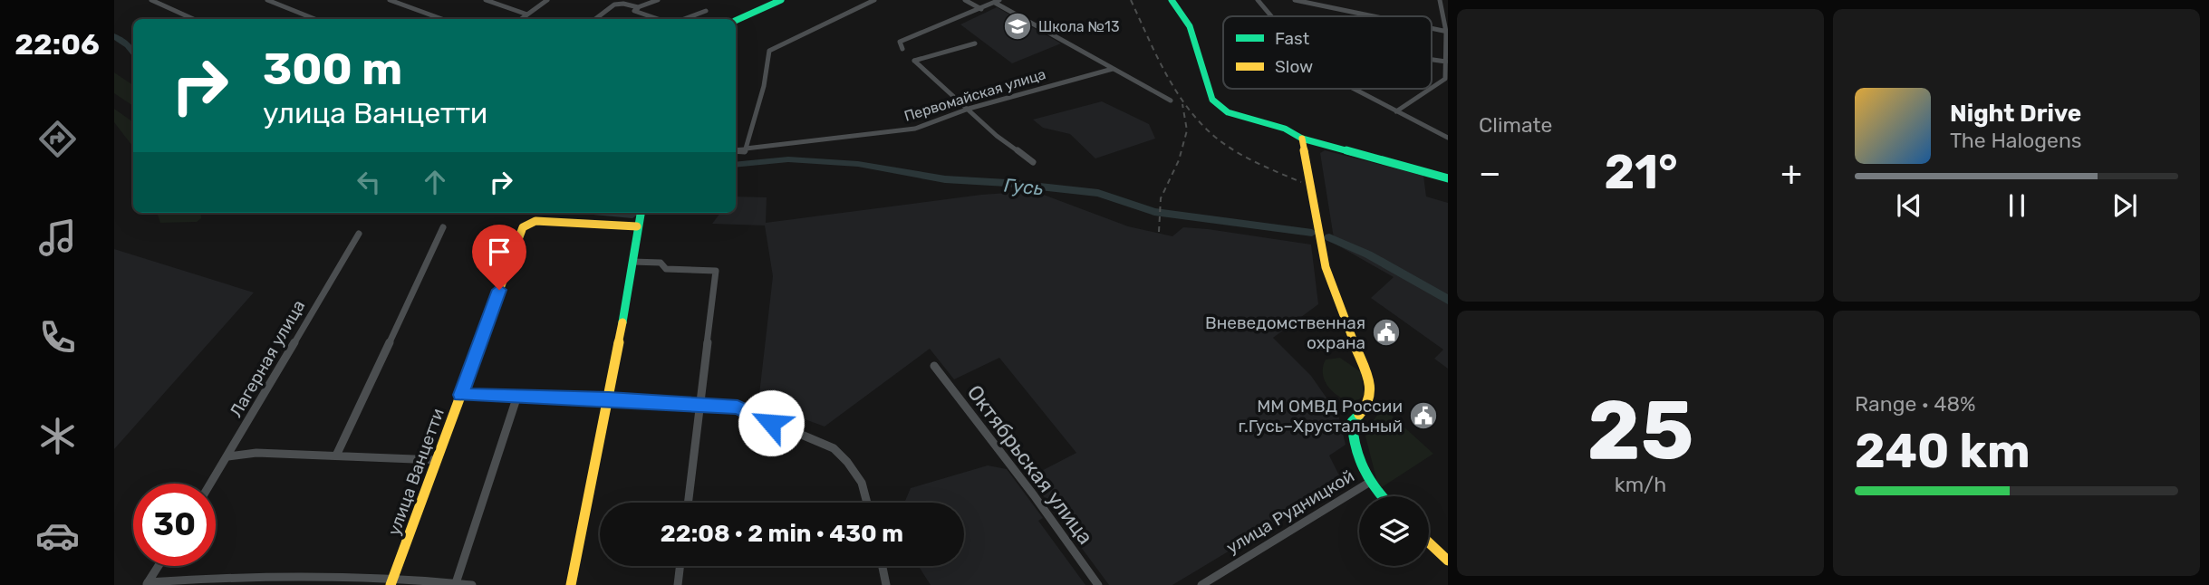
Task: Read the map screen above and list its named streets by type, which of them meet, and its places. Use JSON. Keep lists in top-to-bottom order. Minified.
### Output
{"streets":{"street":["Первомайская улица","Лагерная улица","Октябрьская улица","улица Ванцетти","улица Рудницкой"]},"water":["Гусь"],"places":{"school or university":["Школа №13"],"public building":["Вневедомственная охрана","ММ ОМВД России г.Гусь–Хрустальный"]},"legend":["Fast","Slow"],"page":{"tabs":"22:06","tile":["Climate",["25","km/h"],["Range · 48%","240 km"]],"turn":["300 m","улица Ванцетти"],"song":["Night Drive","The Halogens"],"heat":["−","21°","+"],"limit":"30","trip":"22:08 · 2 min · 430 m"}}
